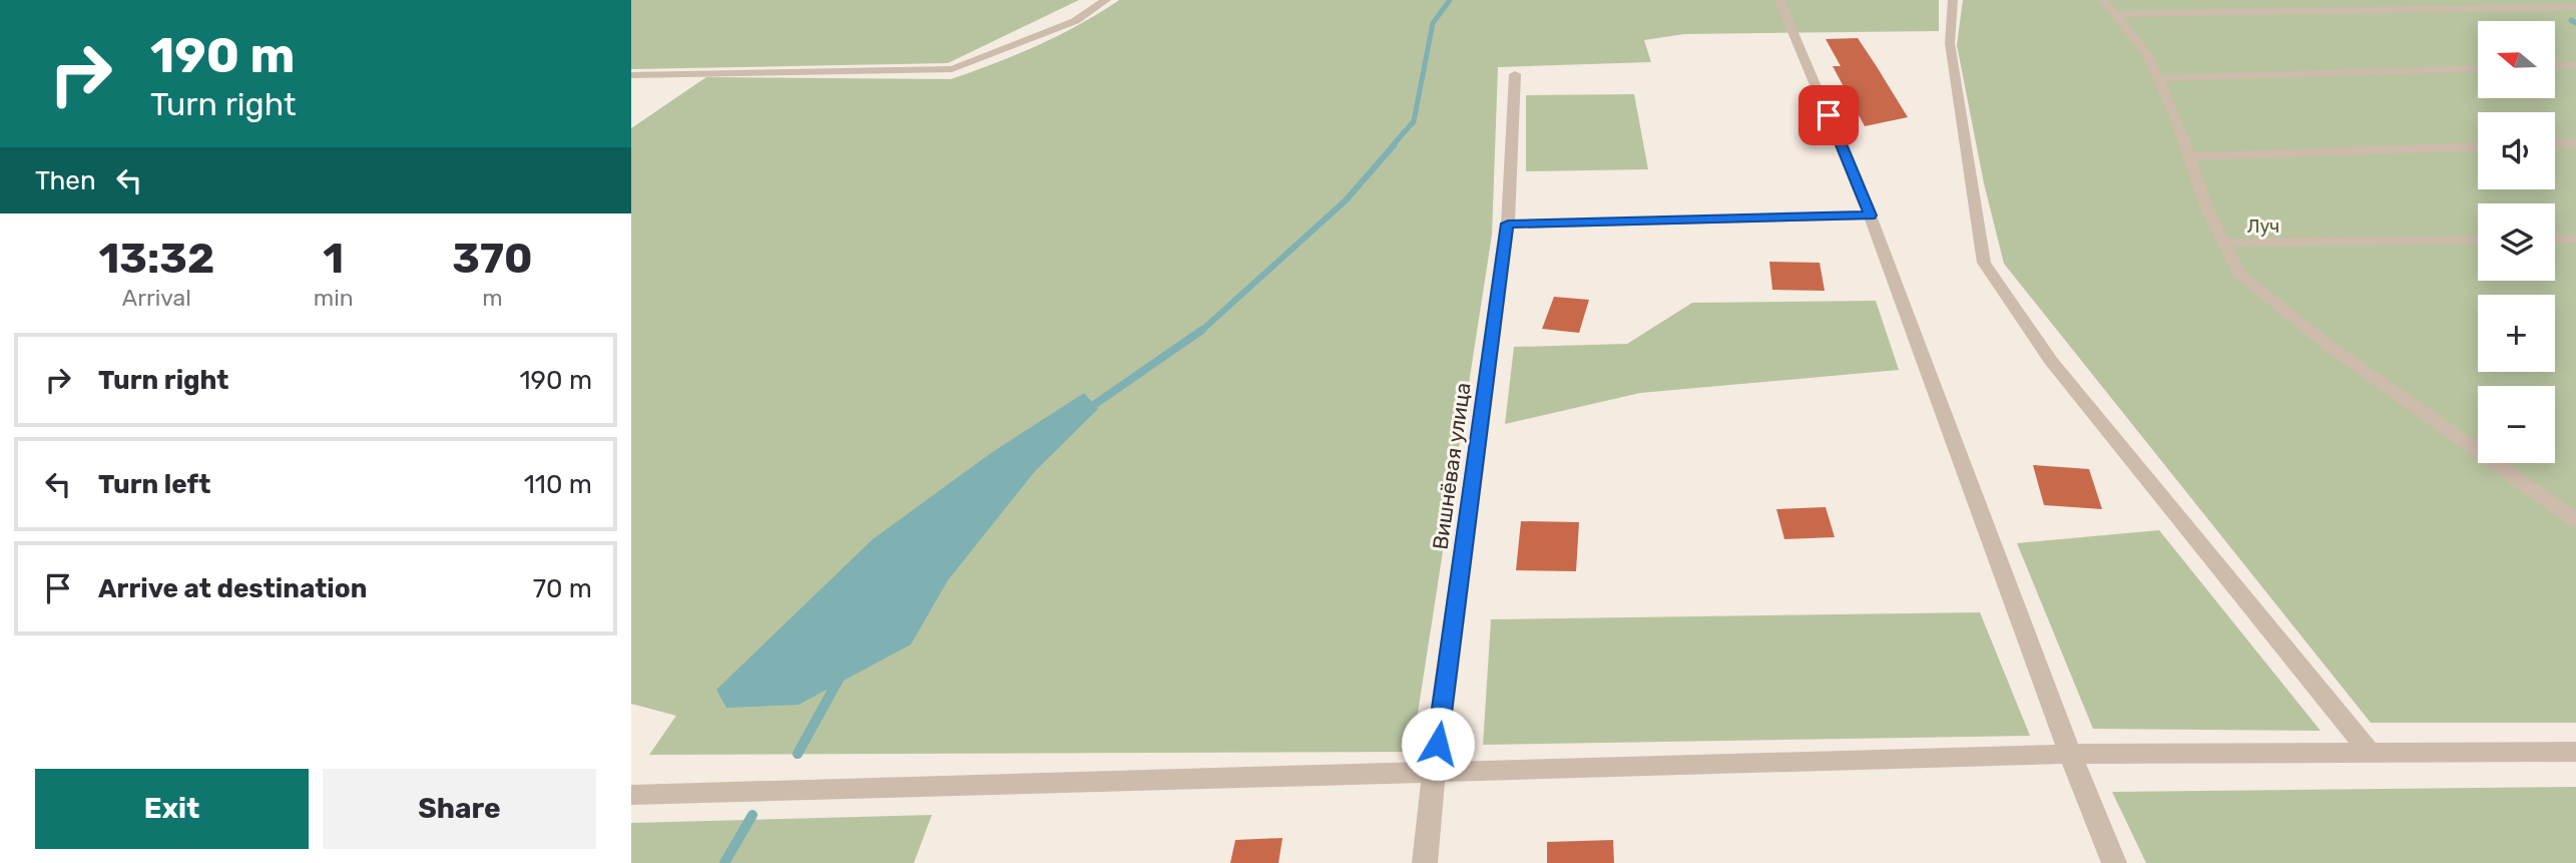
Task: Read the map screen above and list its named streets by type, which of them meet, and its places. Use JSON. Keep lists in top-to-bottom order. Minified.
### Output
{"streets":{"street":["Вишнёвая улица"]},"parks":["Луч"],"north":"left","page":{"turn":["190 m","Turn right"],"map_buttons":["+","−"],"then":"Then","eta":["13:32","Arrival","1","min","370","m"],"list":[{"name":"Turn right","value":"190 m"},{"name":"Turn left","value":"110 m"},{"name":"Arrive at destination","value":"70 m"}],"buttons":["Exit","Share"]}}
